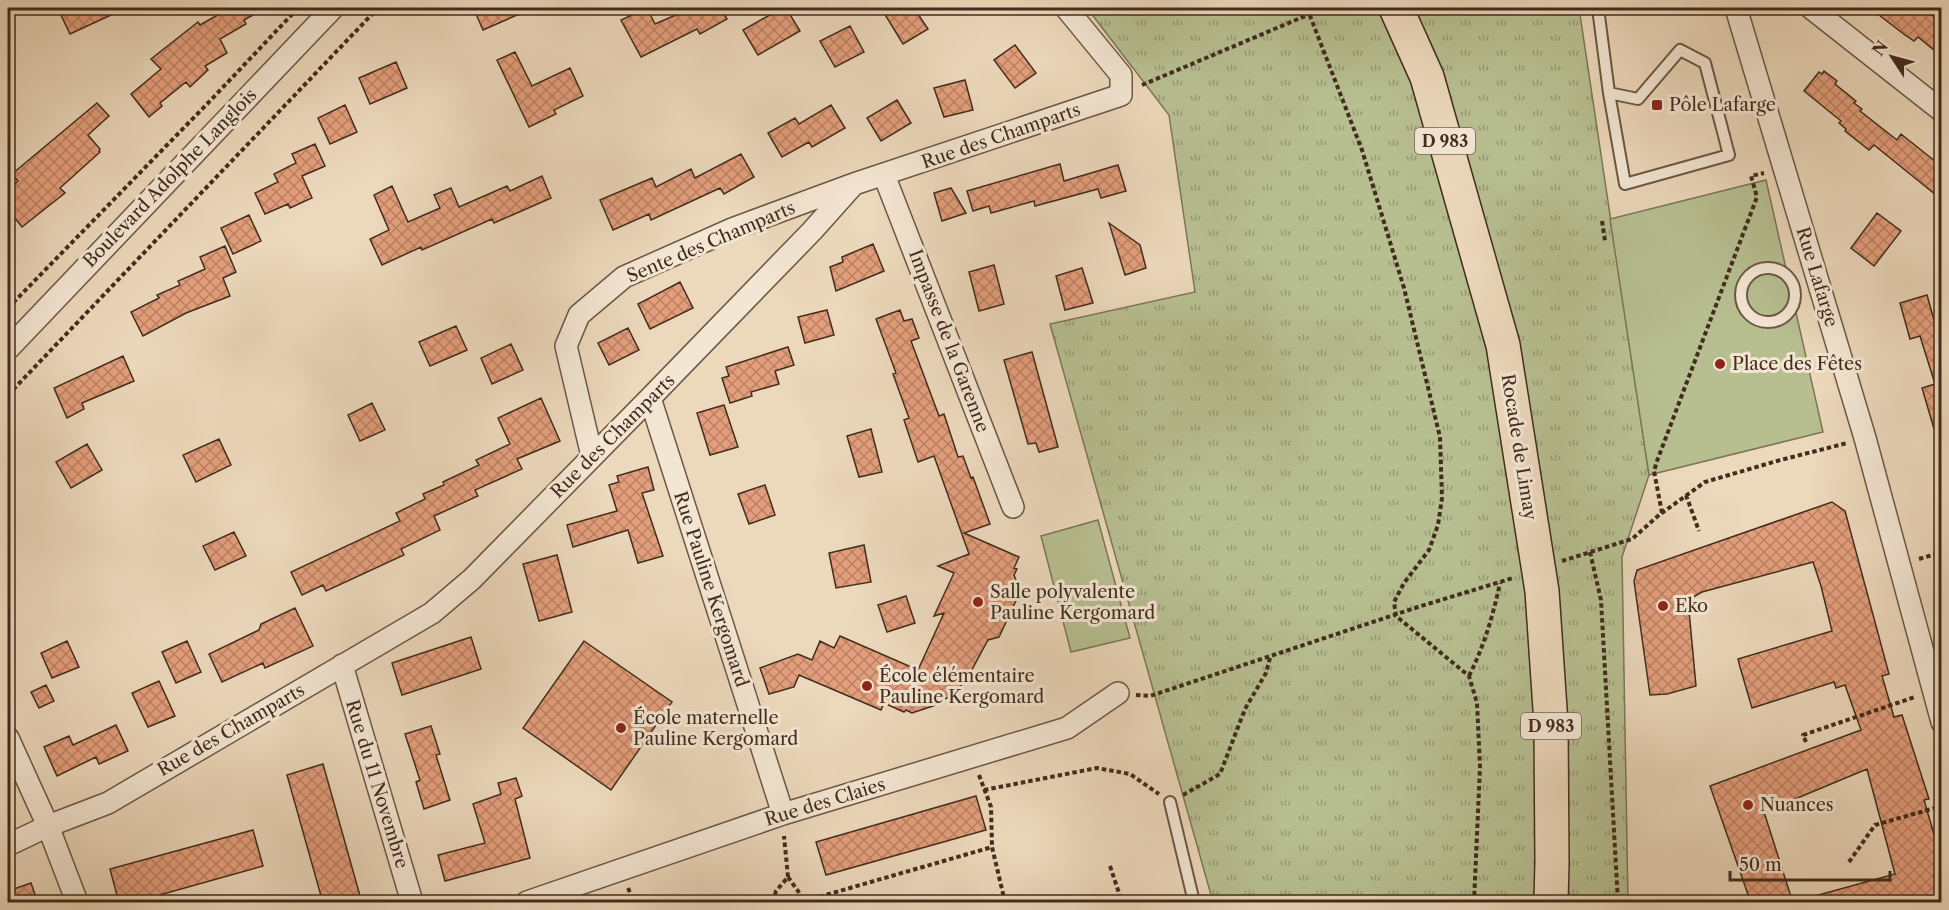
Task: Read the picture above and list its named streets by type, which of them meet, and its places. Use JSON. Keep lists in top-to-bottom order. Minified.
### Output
{"streets":{"main road":["D 983","Rocade de Limay"],"street":["Rue des Champarts","Boulevard Adolphe Langlois","Sente des Champarts","Rue Lafarge","Impasse de la Garenne","Rue Pauline Kergomard","Rue du 11 Novembre","Rue des Claies"]},"crossings":[["Rue des Champarts","Sente des Champarts"],["Rue des Champarts","Impasse de la Garenne"],["Rue des Champarts","Rue Pauline Kergomard"],["Rue des Champarts","Rue du 11 Novembre"],["Rue Pauline Kergomard","Rue des Claies"]],"places":{"transit":["Pôle Lafarge"],"other":["Place des Fêtes","Salle polyvalente Pauline Kergomard","Eko","École élémentaire Pauline Kergomard","École maternelle Pauline Kergomard","Nuances"]},"scale_bar":"50 m","north":"top left"}
